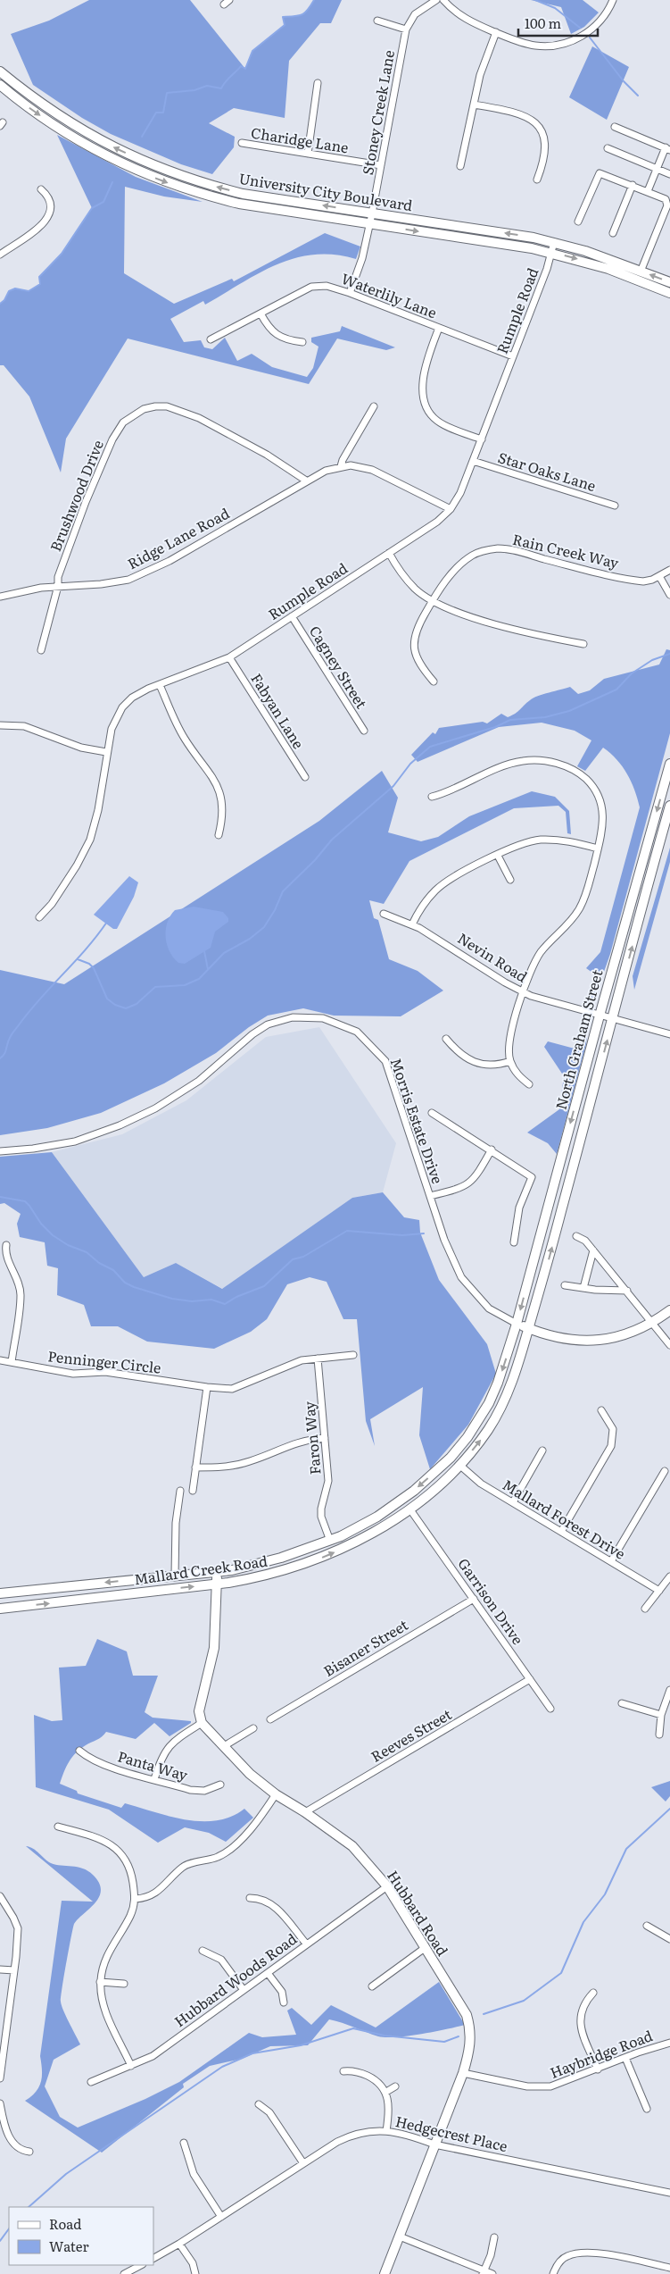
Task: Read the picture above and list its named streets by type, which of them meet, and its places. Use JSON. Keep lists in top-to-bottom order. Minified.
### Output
{"streets":{"main road":["University City Boulevard","North Graham Street","Mallard Creek Road","Hubbard Road"],"street":["Stoney Creek Lane","Charidge Lane","Waterlily Lane","Rumple Road","Star Oaks Lane","Brushwood Drive","Ridge Lane Road","Rain Creek Way","Cagney Street","Fabyan Lane","Nevin Road","Morris Estate Drive","Penninger Circle","Faron Way","Mallard Forest Drive","Garrison Drive","Bisaner Street","Reeves Street","Panta Way","Hubbard Woods Road","Haybridge Road","Hedgecrest Place"]},"crossings":[["Stoney Creek Lane","Charidge Lane"],["Stoney Creek Lane","University City Boulevard"],["Stoney Creek Lane","Waterlily Lane"],["University City Boulevard","Rumple Road"],["Waterlily Lane","Rumple Road"],["Rumple Road","Star Oaks Lane"],["Rumple Road","Cagney Street"],["Rumple Road","Fabyan Lane"],["Brushwood Drive","Ridge Lane Road"],["Nevin Road","North Graham Street"],["North Graham Street","Morris Estate Drive"],["North Graham Street","Mallard Creek Road"],["Morris Estate Drive","Mallard Creek Road"],["Penninger Circle","Faron Way"],["Faron Way","Mallard Creek Road"],["Mallard Forest Drive","Mallard Creek Road"],["Mallard Creek Road","Garrison Drive"],["Garrison Drive","Bisaner Street"],["Garrison Drive","Reeves Street"],["Reeves Street","Hubbard Road"],["Hubbard Road","Hubbard Woods Road"],["Hubbard Road","Haybridge Road"],["Hubbard Road","Hedgecrest Place"]],"legend":["Road","Water"],"scale_bar":"100 m"}
